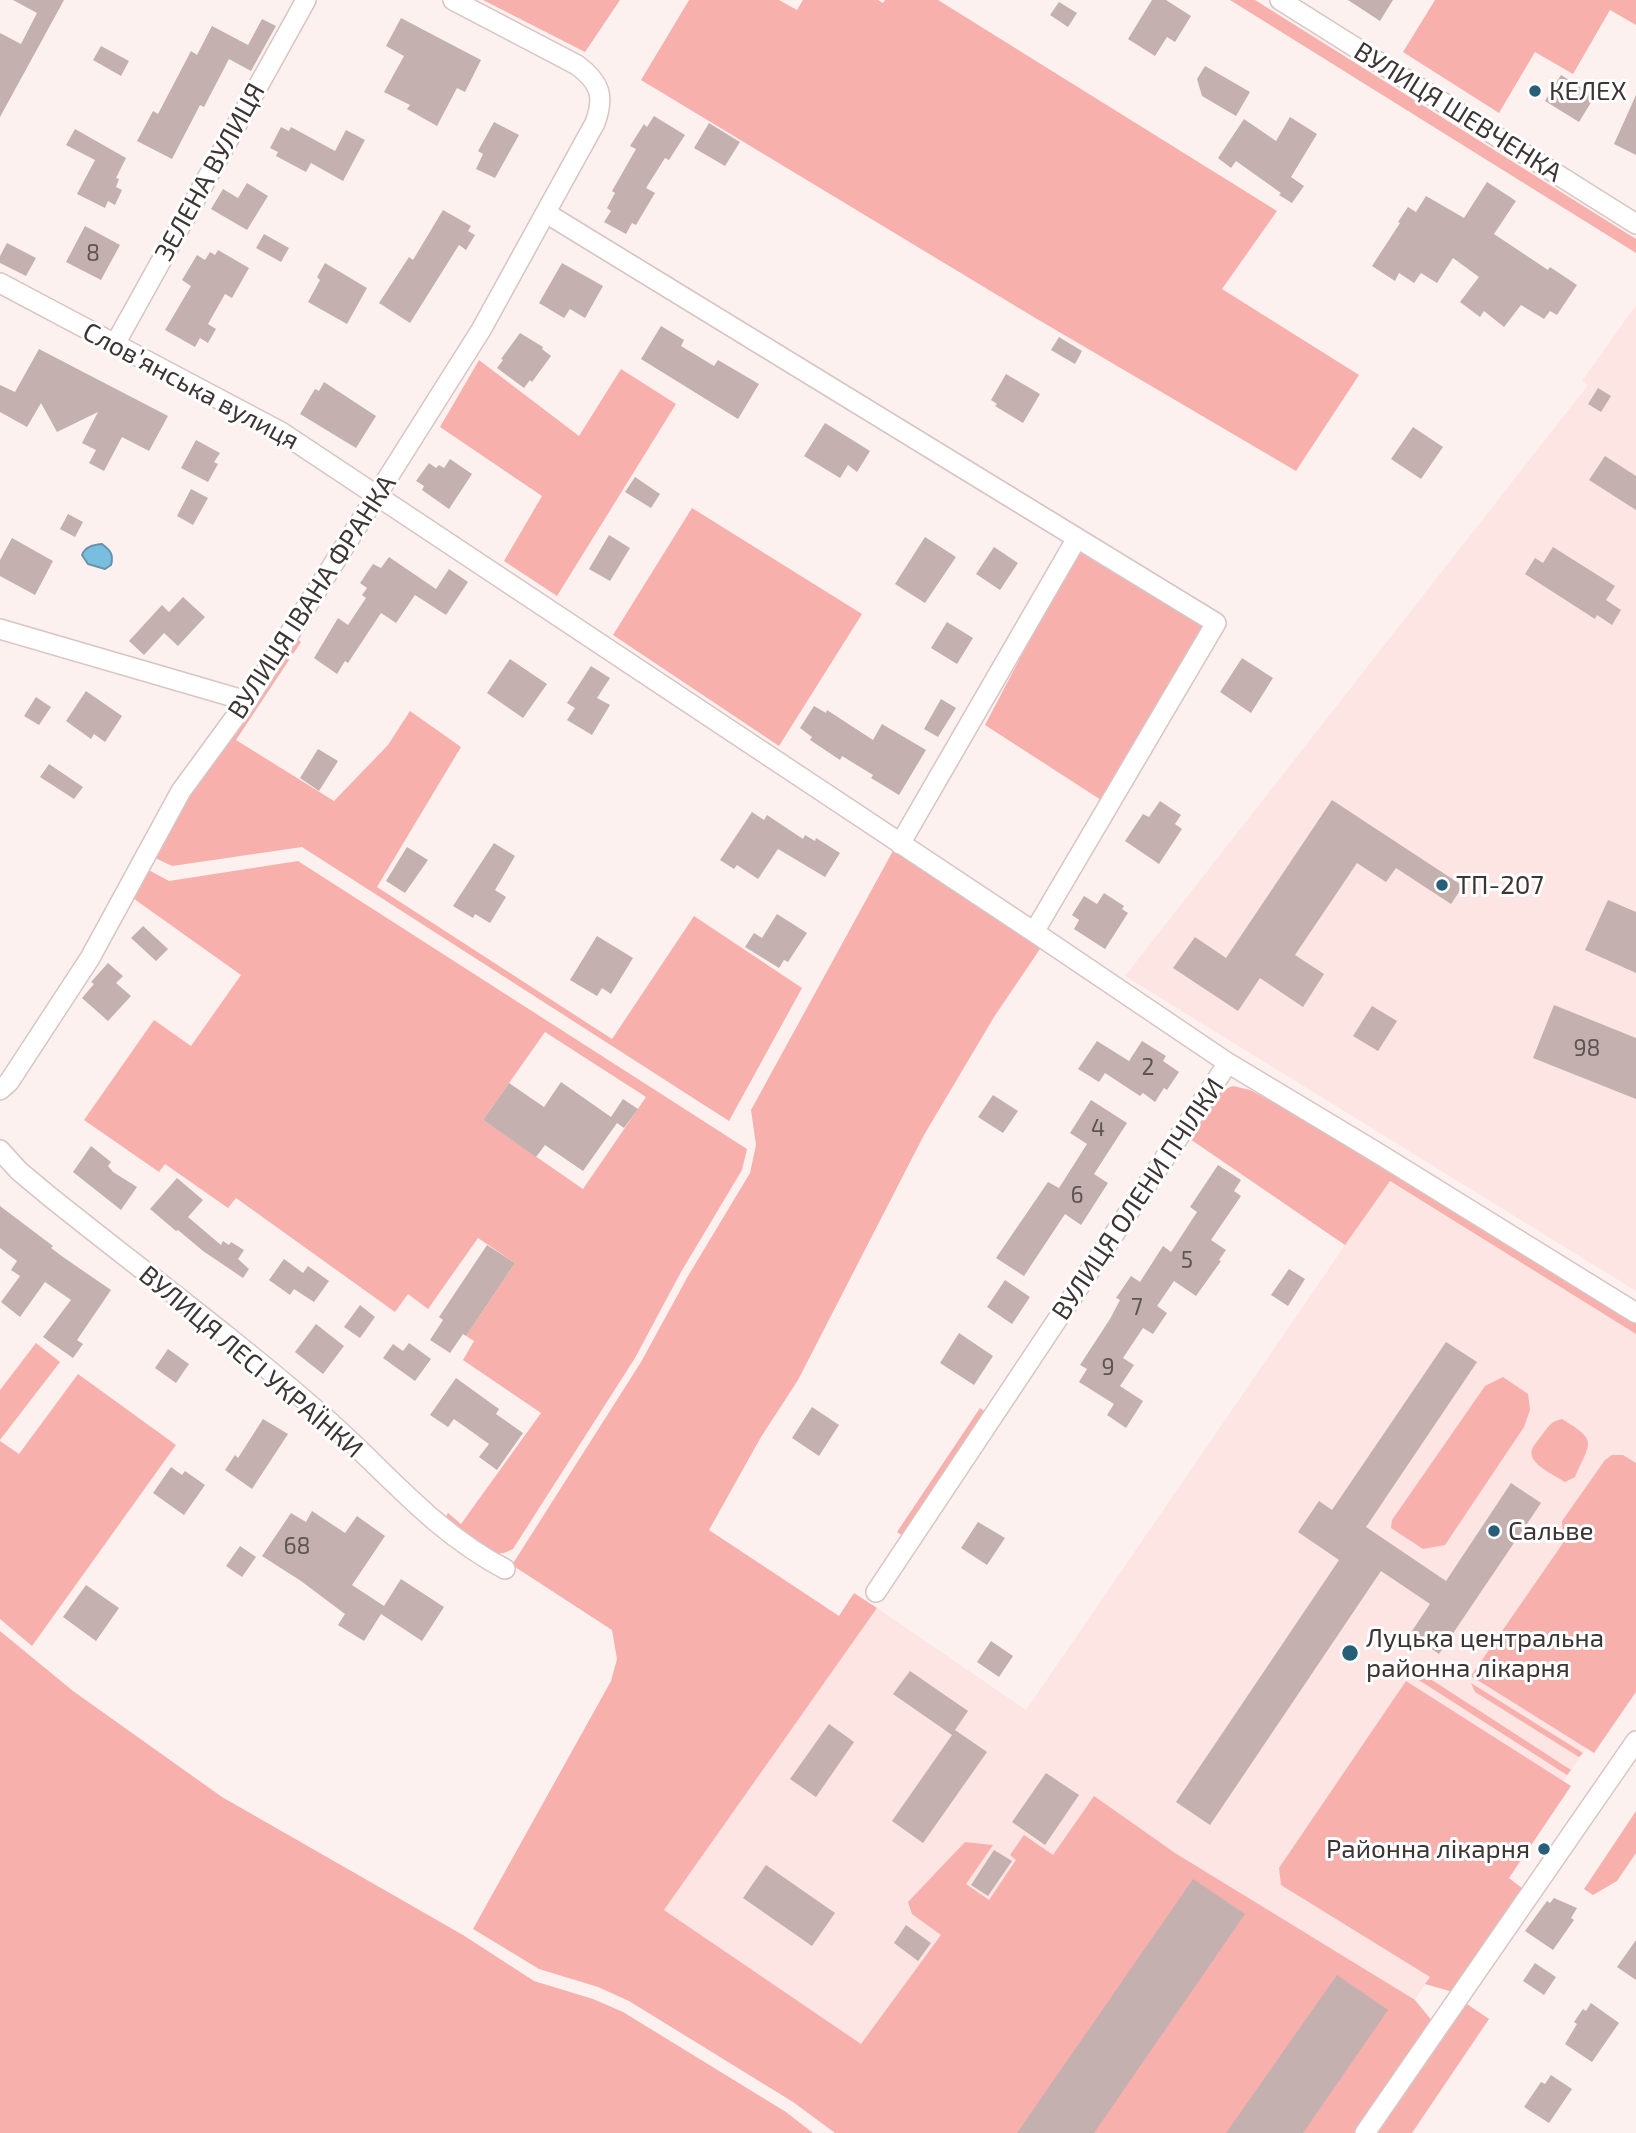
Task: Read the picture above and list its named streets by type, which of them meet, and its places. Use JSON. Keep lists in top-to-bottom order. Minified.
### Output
{"streets":{"street":["ВУЛИЦЯ ШЕВЧЕНКА","ЗЕЛЕНА ВУЛИЦЯ","Словʼянська вулиця","ВУЛИЦЯ ІВАНА ФРАНКА","ВУЛИЦЯ ОЛЕНИ ПЧІЛКИ","ВУЛИЦЯ ЛЕСІ УКРАЇНКИ"]},"crossings":[["ЗЕЛЕНА ВУЛИЦЯ","Словʼянська вулиця"],["Словʼянська вулиця","ВУЛИЦЯ ІВАНА ФРАНКА"],["Словʼянська вулиця","ВУЛИЦЯ ОЛЕНИ ПЧІЛКИ"]],"places":["КЕЛЕХ","ТП-207","Сальве","Луцька центральна районна лікарня","Районна лікарня"],"house_numbers":["8","98","2","4","6","5","7","9","68"]}
